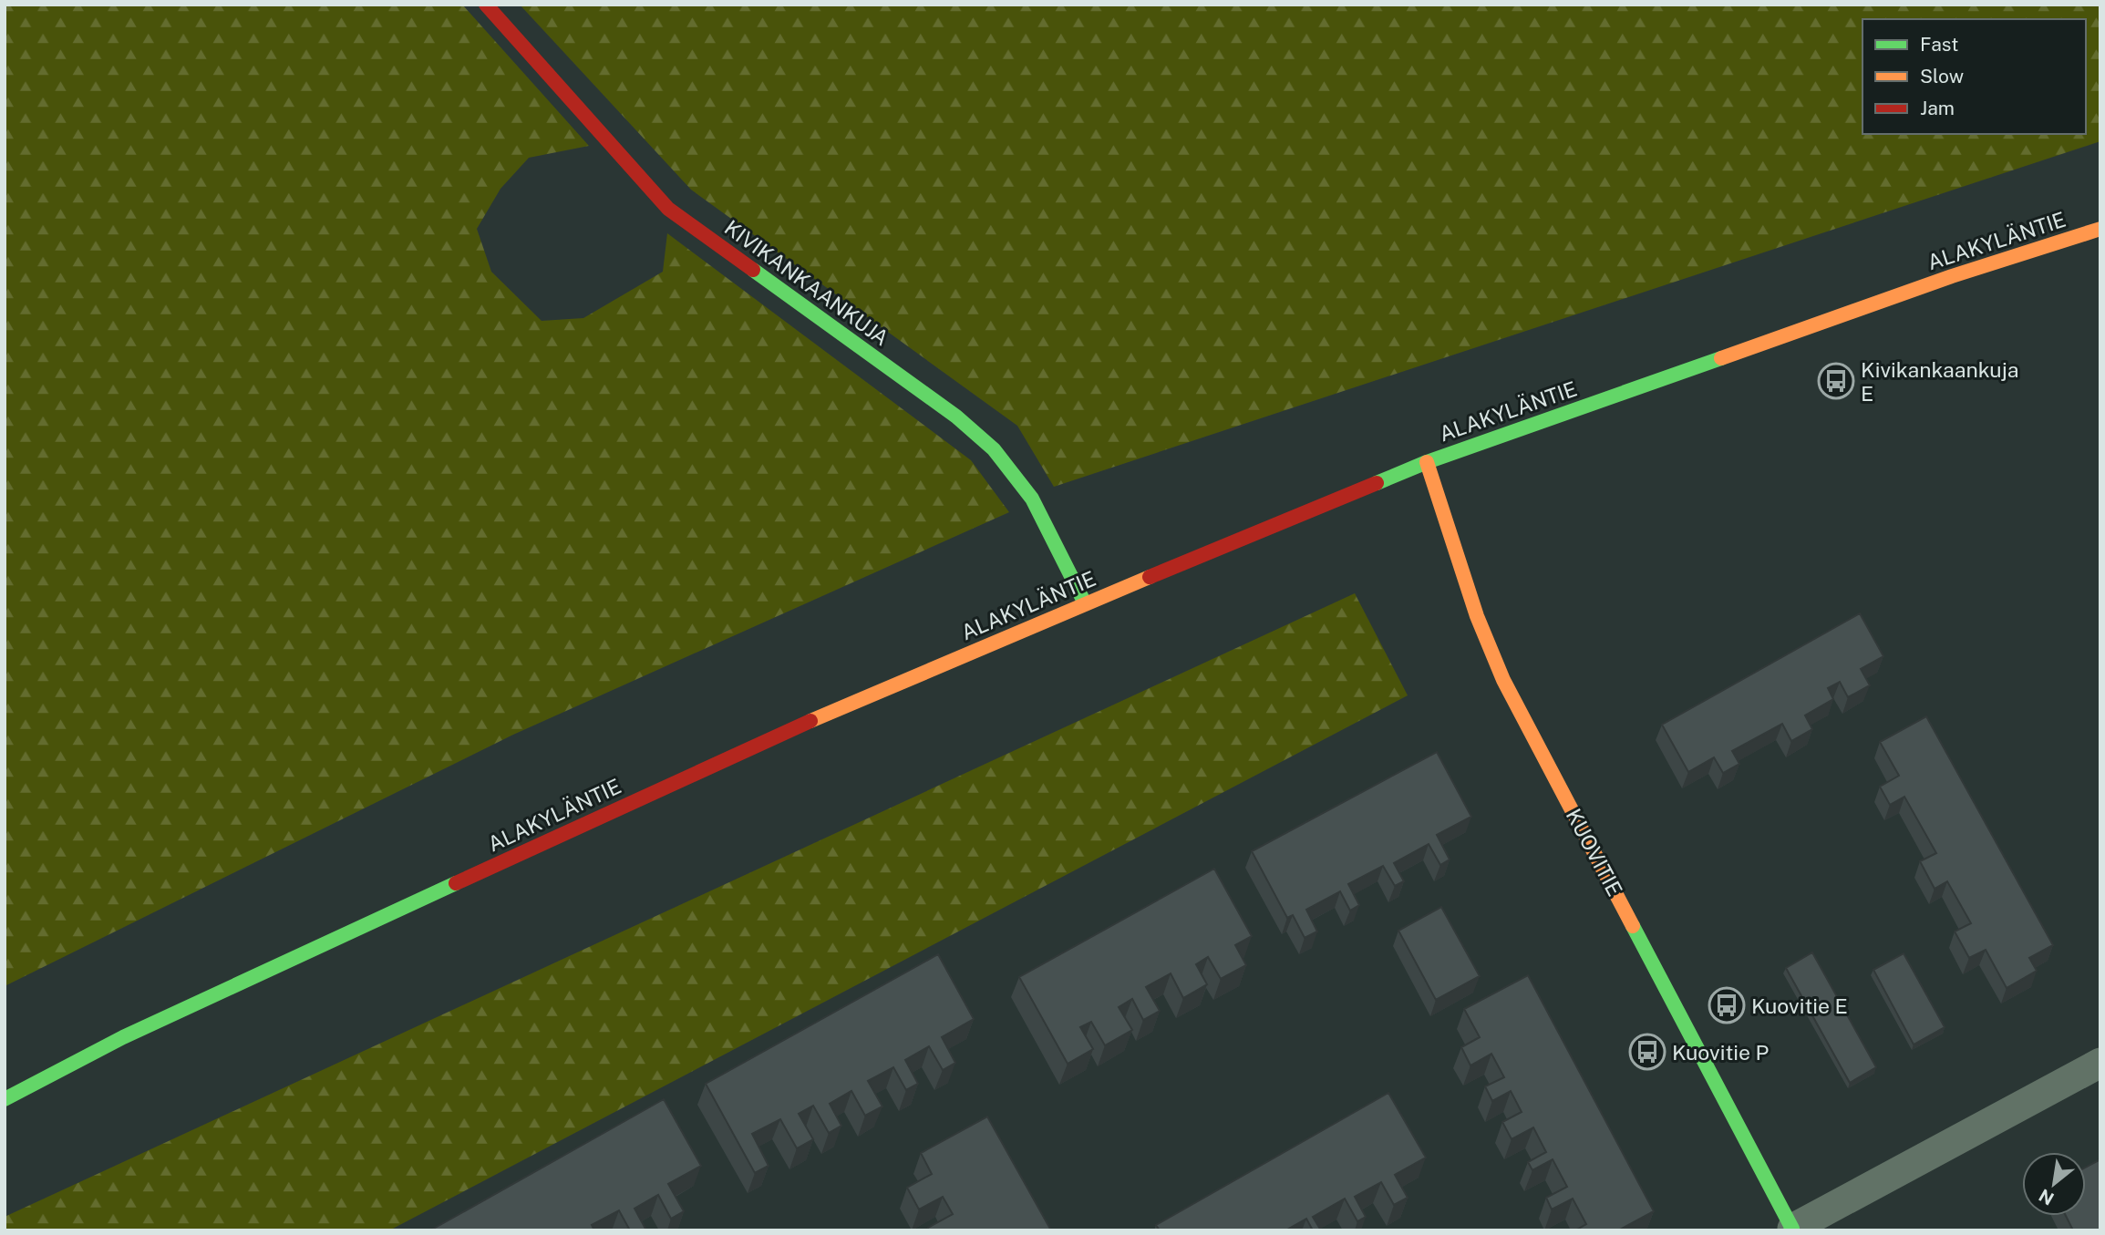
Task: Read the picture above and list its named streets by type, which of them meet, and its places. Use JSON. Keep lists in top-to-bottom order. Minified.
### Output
{"streets":{"main road":["ALAKYLÄNTIE","KIVIKANKAANKUJA","KUOVITIE"]},"crossings":[["ALAKYLÄNTIE","KIVIKANKAANKUJA"],["ALAKYLÄNTIE","KUOVITIE"]],"places":{"bus stop":["Kivikankaankuja E","Kuovitie E","Kuovitie P"]},"legend":["Fast","Slow","Jam"],"north":"bottom left"}
